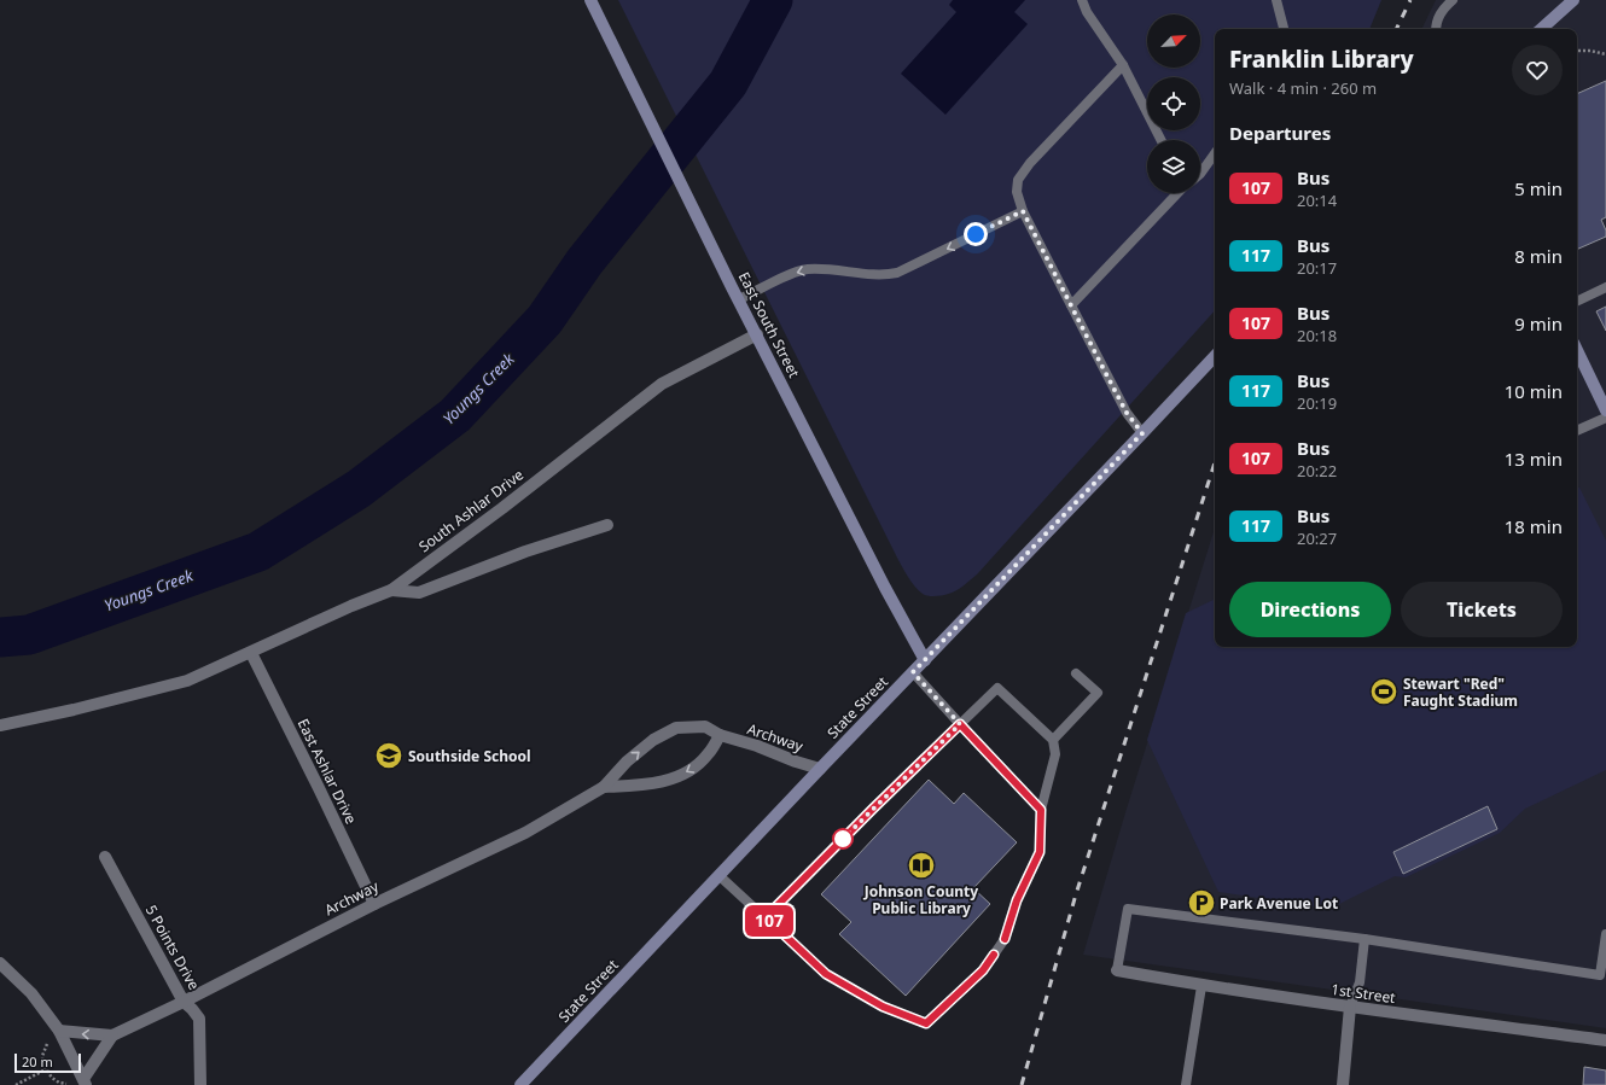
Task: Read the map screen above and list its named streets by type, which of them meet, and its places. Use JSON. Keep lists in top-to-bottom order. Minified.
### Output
{"streets":{"street":["East South Street","South Ashlar Drive","State Street","Archway","East Ashlar Drive","5 Points Drive","1st Street"]},"crossings":[["East South Street","South Ashlar Drive"],["East South Street","State Street"],["South Ashlar Drive","East Ashlar Drive"],["State Street","Archway"],["Archway","East Ashlar Drive"],["Archway","5 Points Drive"]],"water":["Youngs Creek"],"places":{"sports":["Stewart \"Red\" Faught Stadium"],"school or university":["Southside School"],"library":["Johnson County Public Library"],"parking":["Park Avenue Lot"]},"lines":["bus line 107"],"scale_bar":"20 m","north":"top right","page":{"on_map":"107","heading":[["Franklin Library","Walk · 4 min · 260 m"],"Departures"],"list":[{"mark":"107","name":"Bus","note":"20:14","value":"5 min"},{"mark":"117","name":"Bus","note":"20:17","value":"8 min"},{"mark":"107","name":"Bus","note":"20:18","value":"9 min"},{"mark":"117","name":"Bus","note":"20:19","value":"10 min"},{"mark":"107","name":"Bus","note":"20:22","value":"13 min"},{"mark":"117","name":"Bus","note":"20:27","value":"18 min"}],"buttons":["Directions","Tickets"],"scale":"20 m"}}
